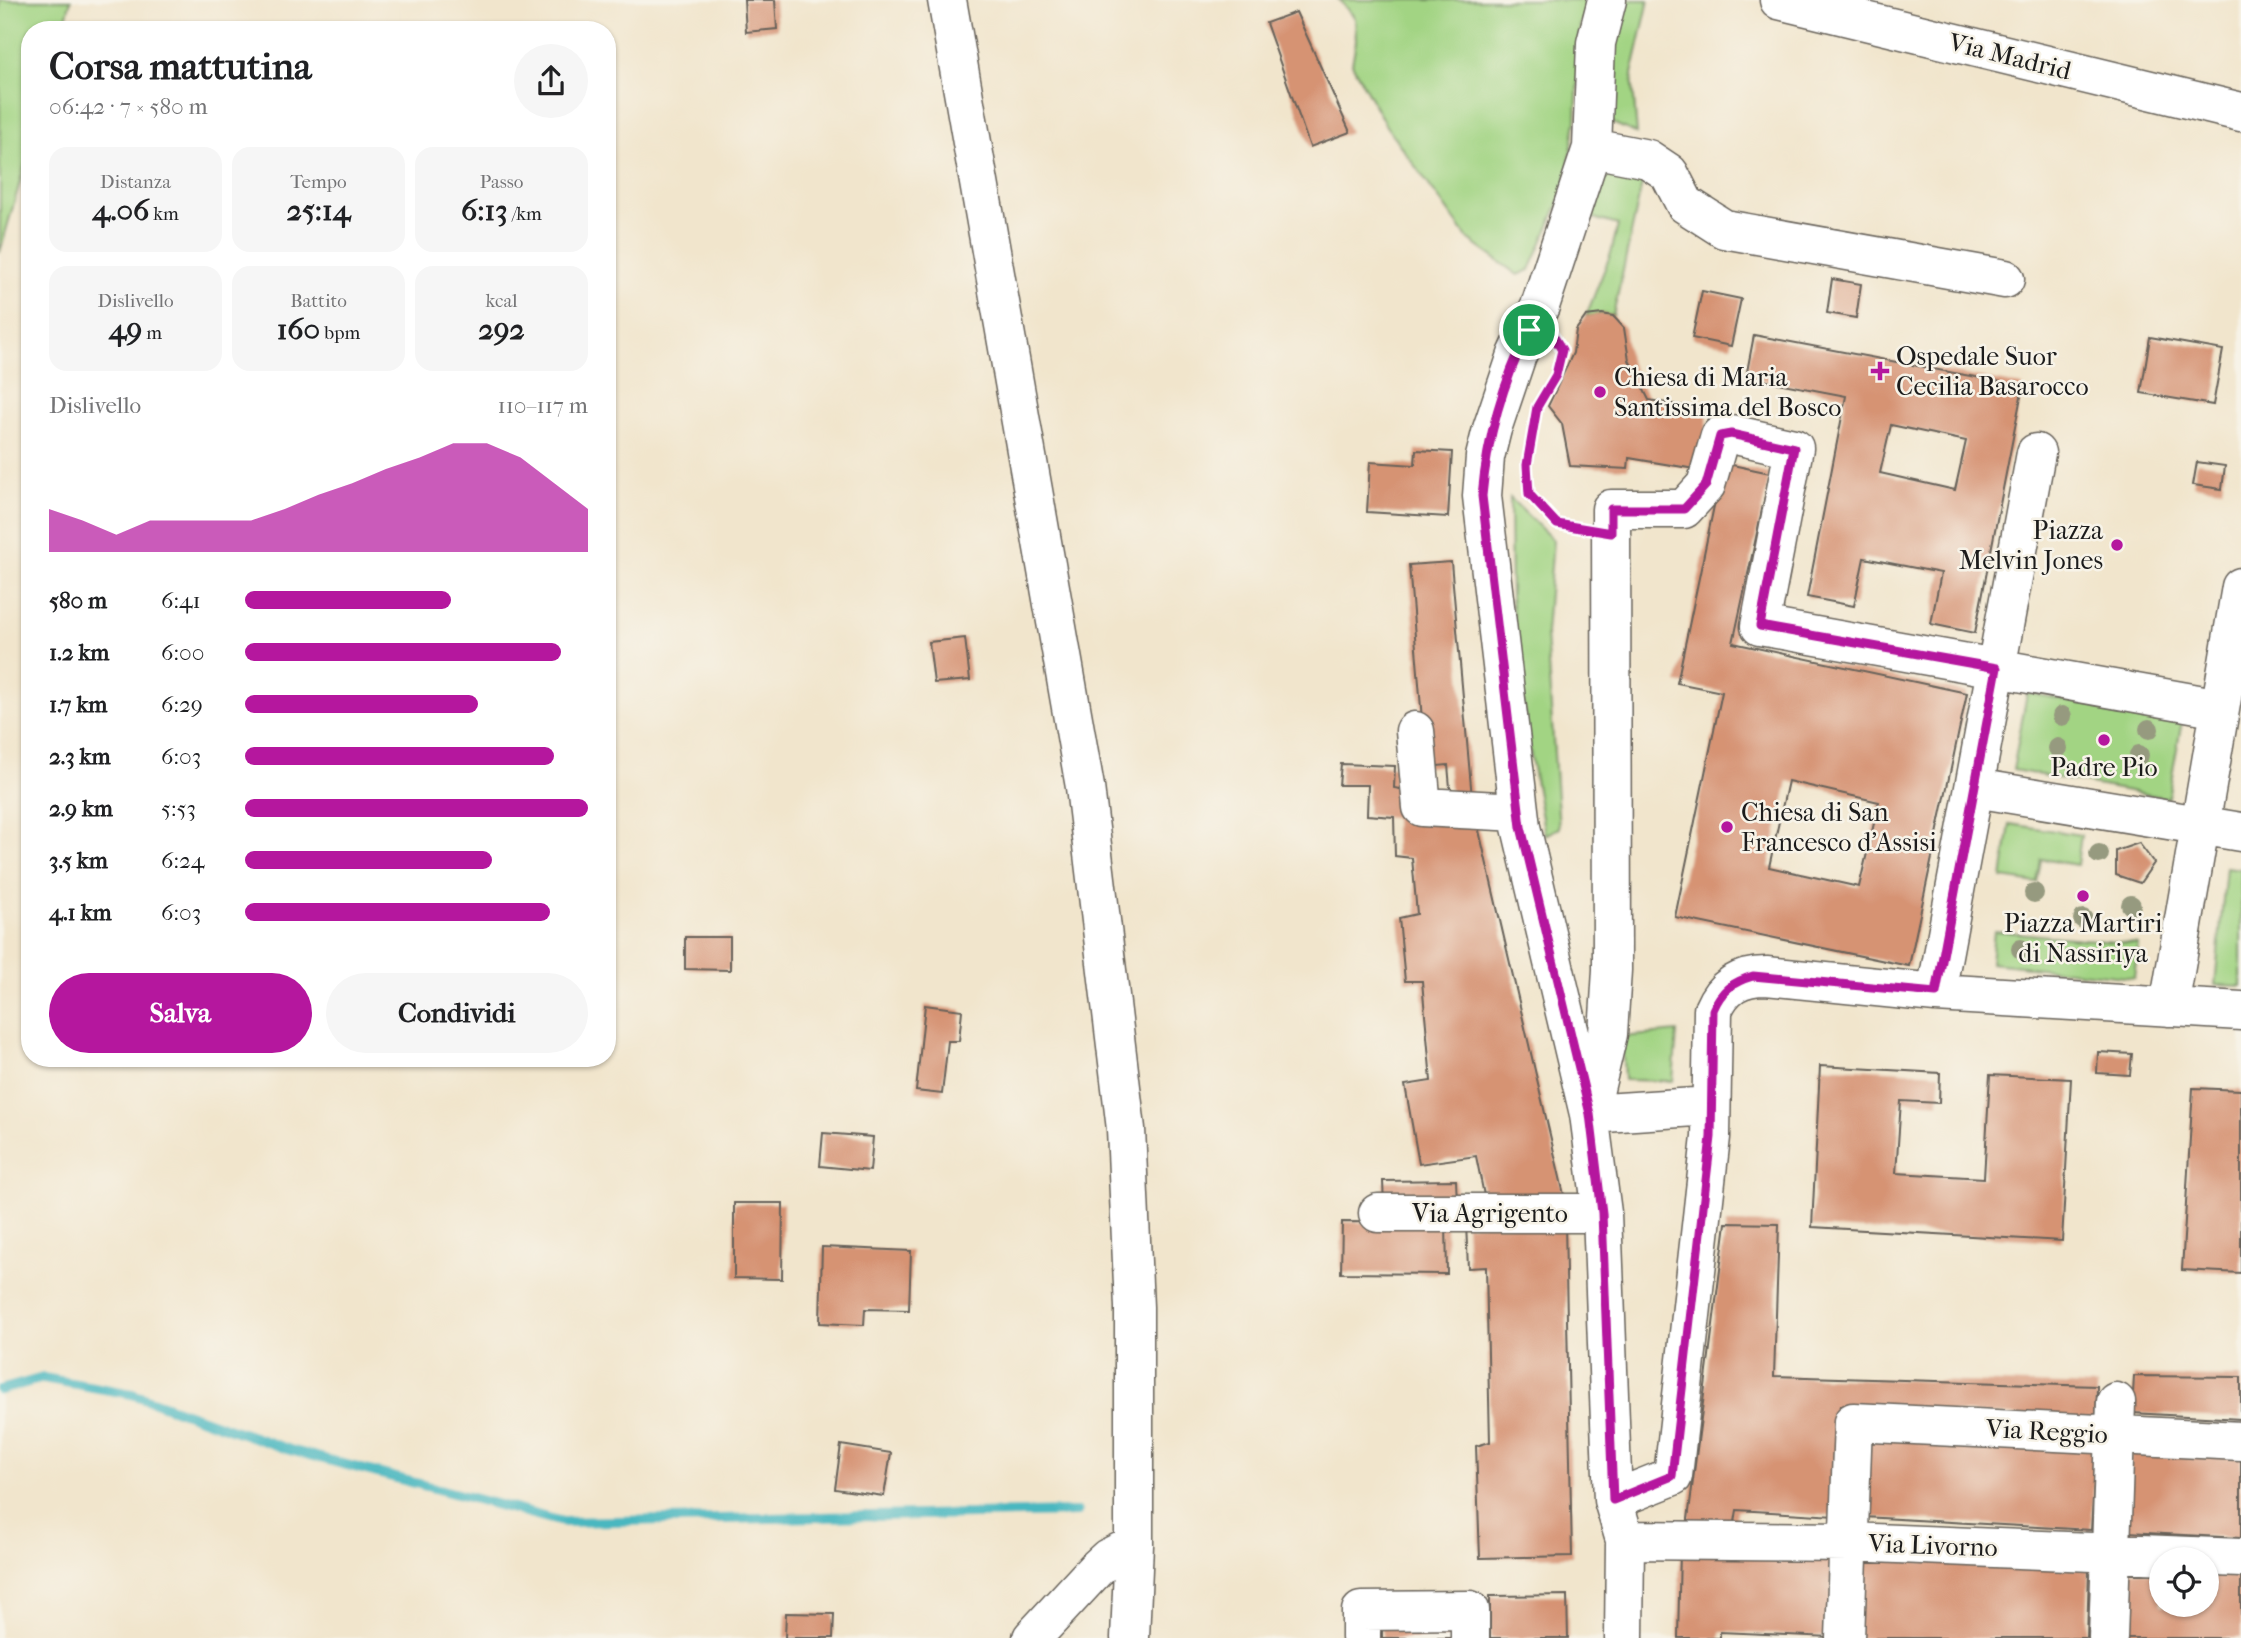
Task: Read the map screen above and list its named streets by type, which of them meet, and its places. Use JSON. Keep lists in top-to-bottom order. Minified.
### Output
{"streets":{"street":["Via Madrid","Via Agrigento","Via Reggio","Via Livorno"]},"crossings":[["Via Reggio","Via Livorno"]],"places":{"health":["Ospedale Suor Cecilia Basarocco"],"other":["Chiesa di Maria Santissima del Bosco","Piazza Melvin Jones","Padre Pio","Chiesa di San Francesco d'Assisi","Piazza Martiri di Nassiriya"]},"page":{"heading":["Corsa mattutina","06:42 · 7 × 580 m"],"stats":[["Distanza","4.06 km"],["Tempo","25:14"],["Passo","6:13 /km"],["Dislivello","49 m"],["Battito","160 bpm"],["kcal","292"]],"chart":["Dislivello","110–117 m"],"list":[{"name":"580 m","note":"6:41"},{"name":"1.2 km","note":"6:00"},{"name":"1.7 km","note":"6:29"},{"name":"2.3 km","note":"6:03"},{"name":"2.9 km","note":"5:53"},{"name":"3.5 km","note":"6:24"},{"name":"4.1 km","note":"6:03"}],"buttons":["Salva","Condividi"]}}
